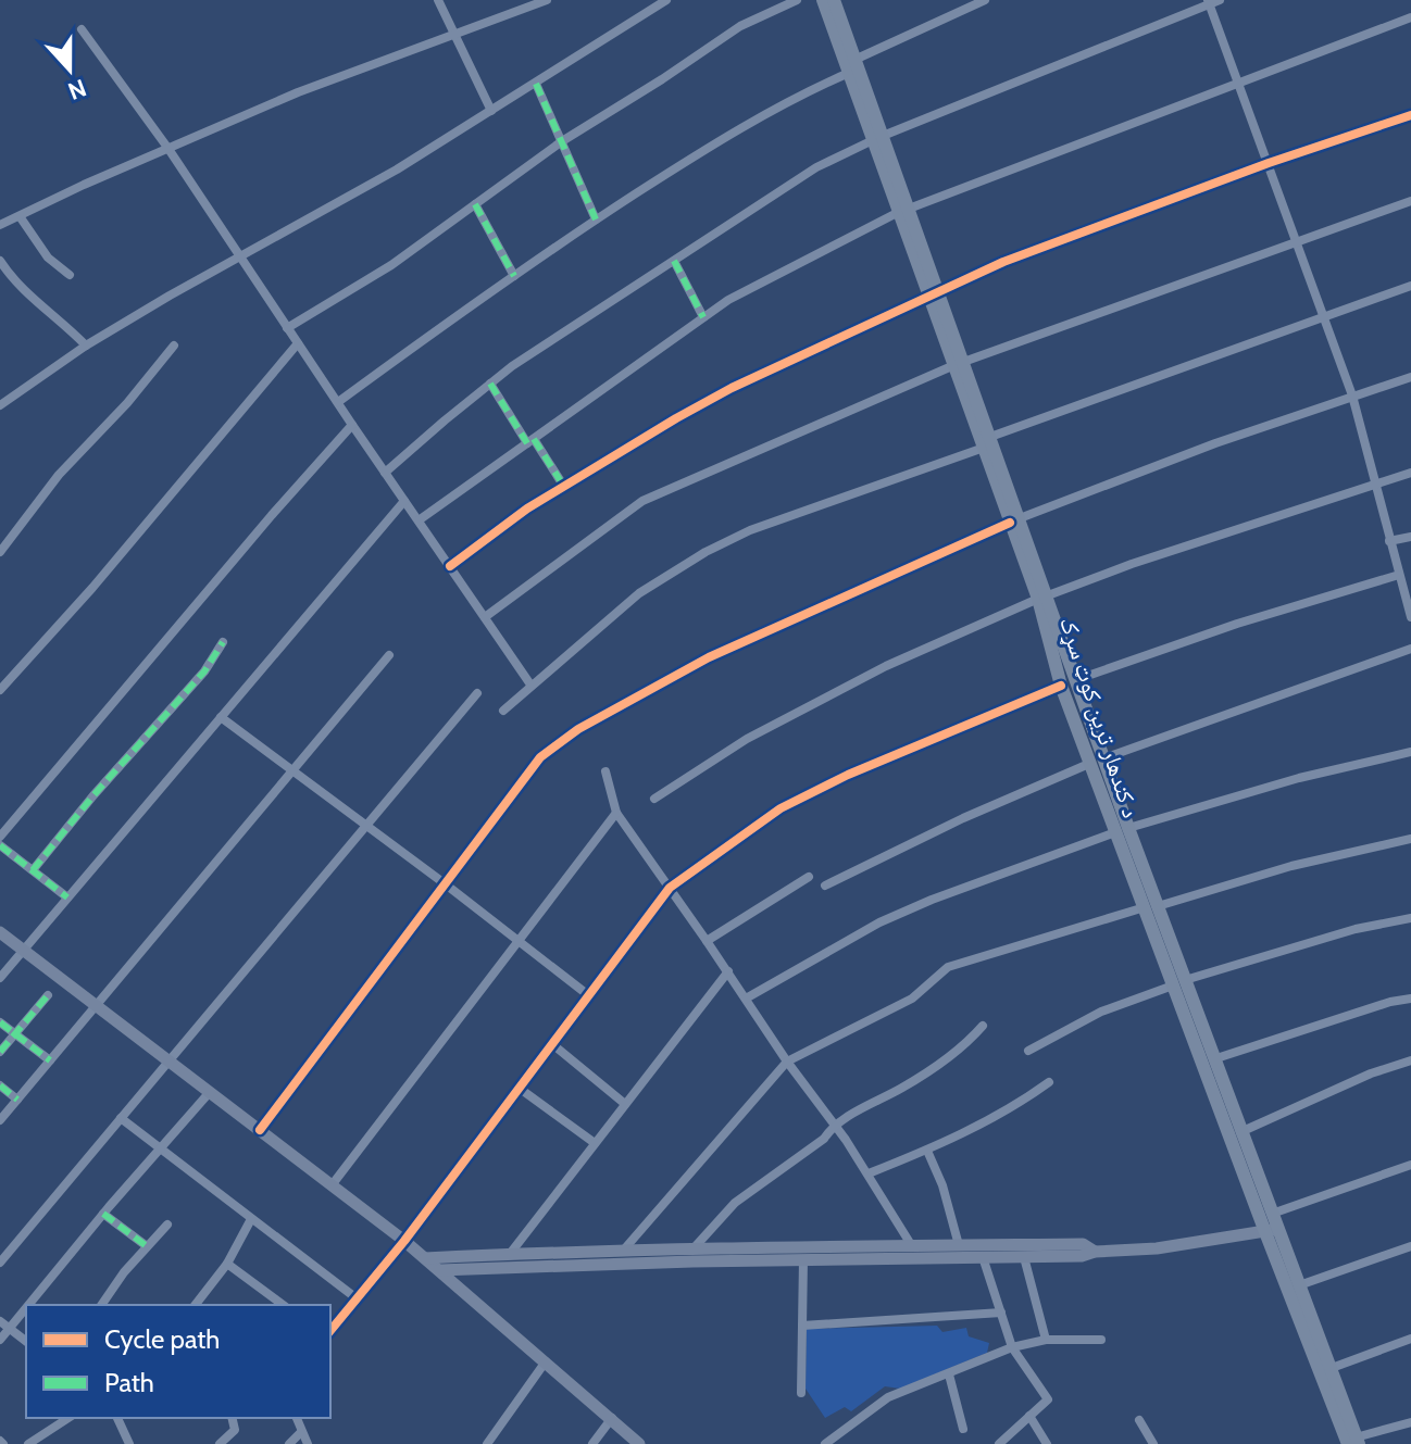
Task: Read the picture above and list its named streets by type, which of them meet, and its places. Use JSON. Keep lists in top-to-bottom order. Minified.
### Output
{"streets":{"main road":["د کندهار ترين کوټ سړک"]},"legend":["Cycle path","Path"],"north":"bottom"}
